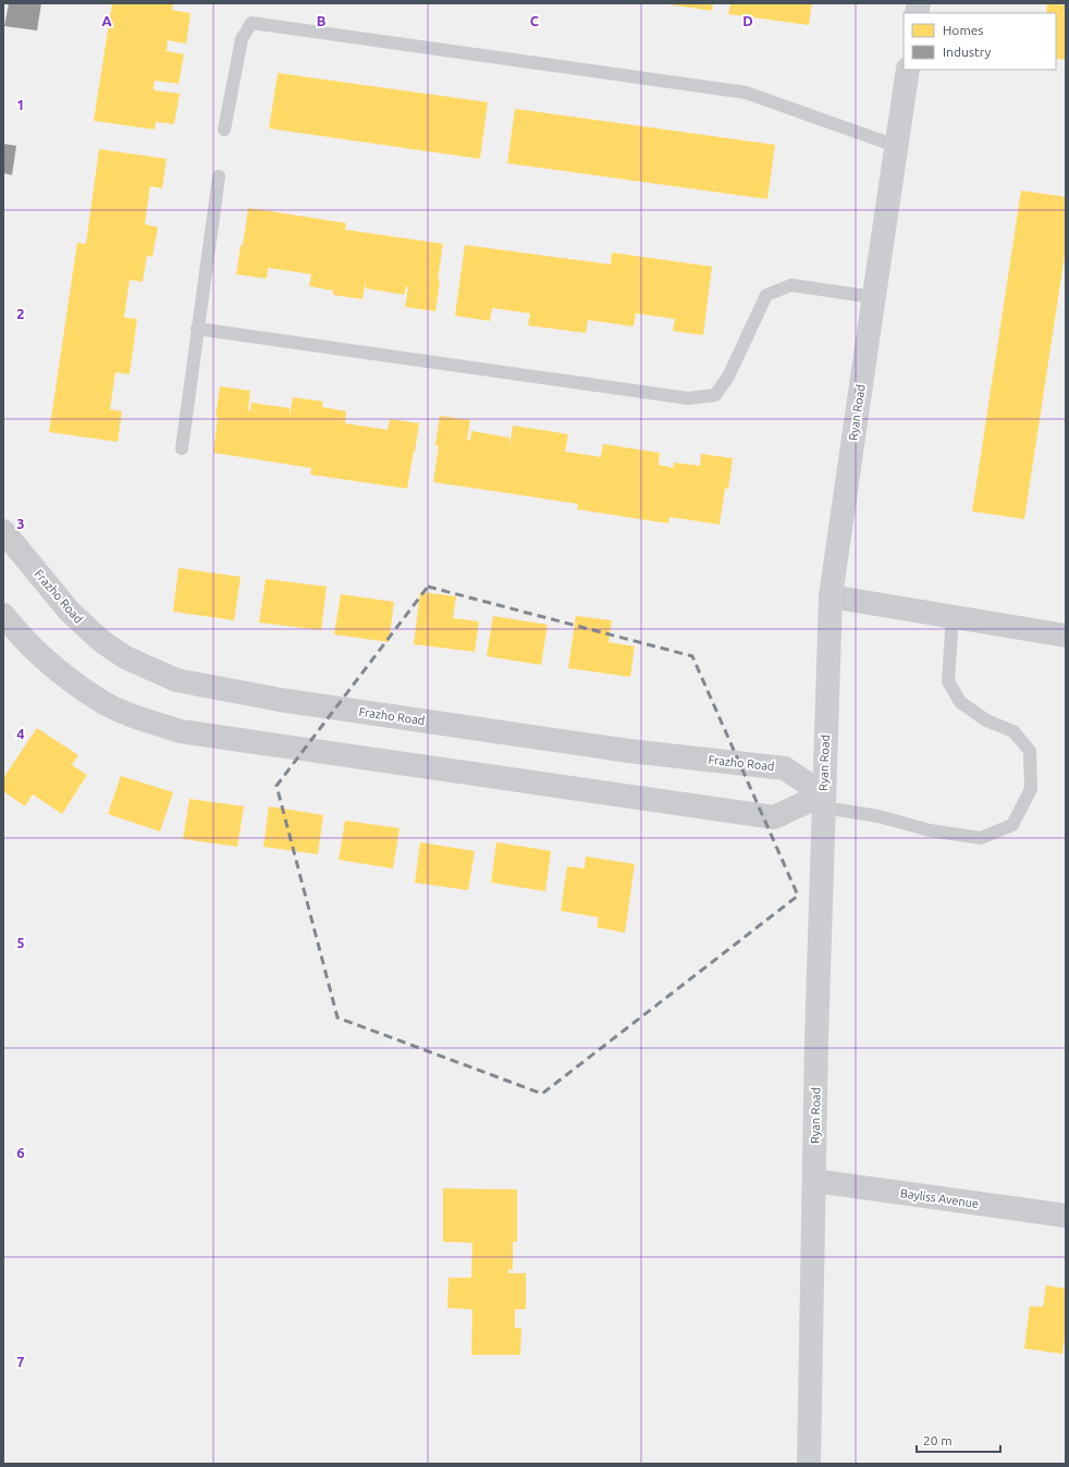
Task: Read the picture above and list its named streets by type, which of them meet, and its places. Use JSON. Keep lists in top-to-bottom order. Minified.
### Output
{"streets":{"main road":["Ryan Road"],"street":["Frazho Road","Bayliss Avenue"]},"crossings":[["Ryan Road","Frazho Road"],["Ryan Road","Bayliss Avenue"]],"legend":["Homes","Industry"],"scale_bar":"20 m","grid":{"columns":["A","B","C","D"],"rows":["1","2","3","4","5","6","7"]}}
